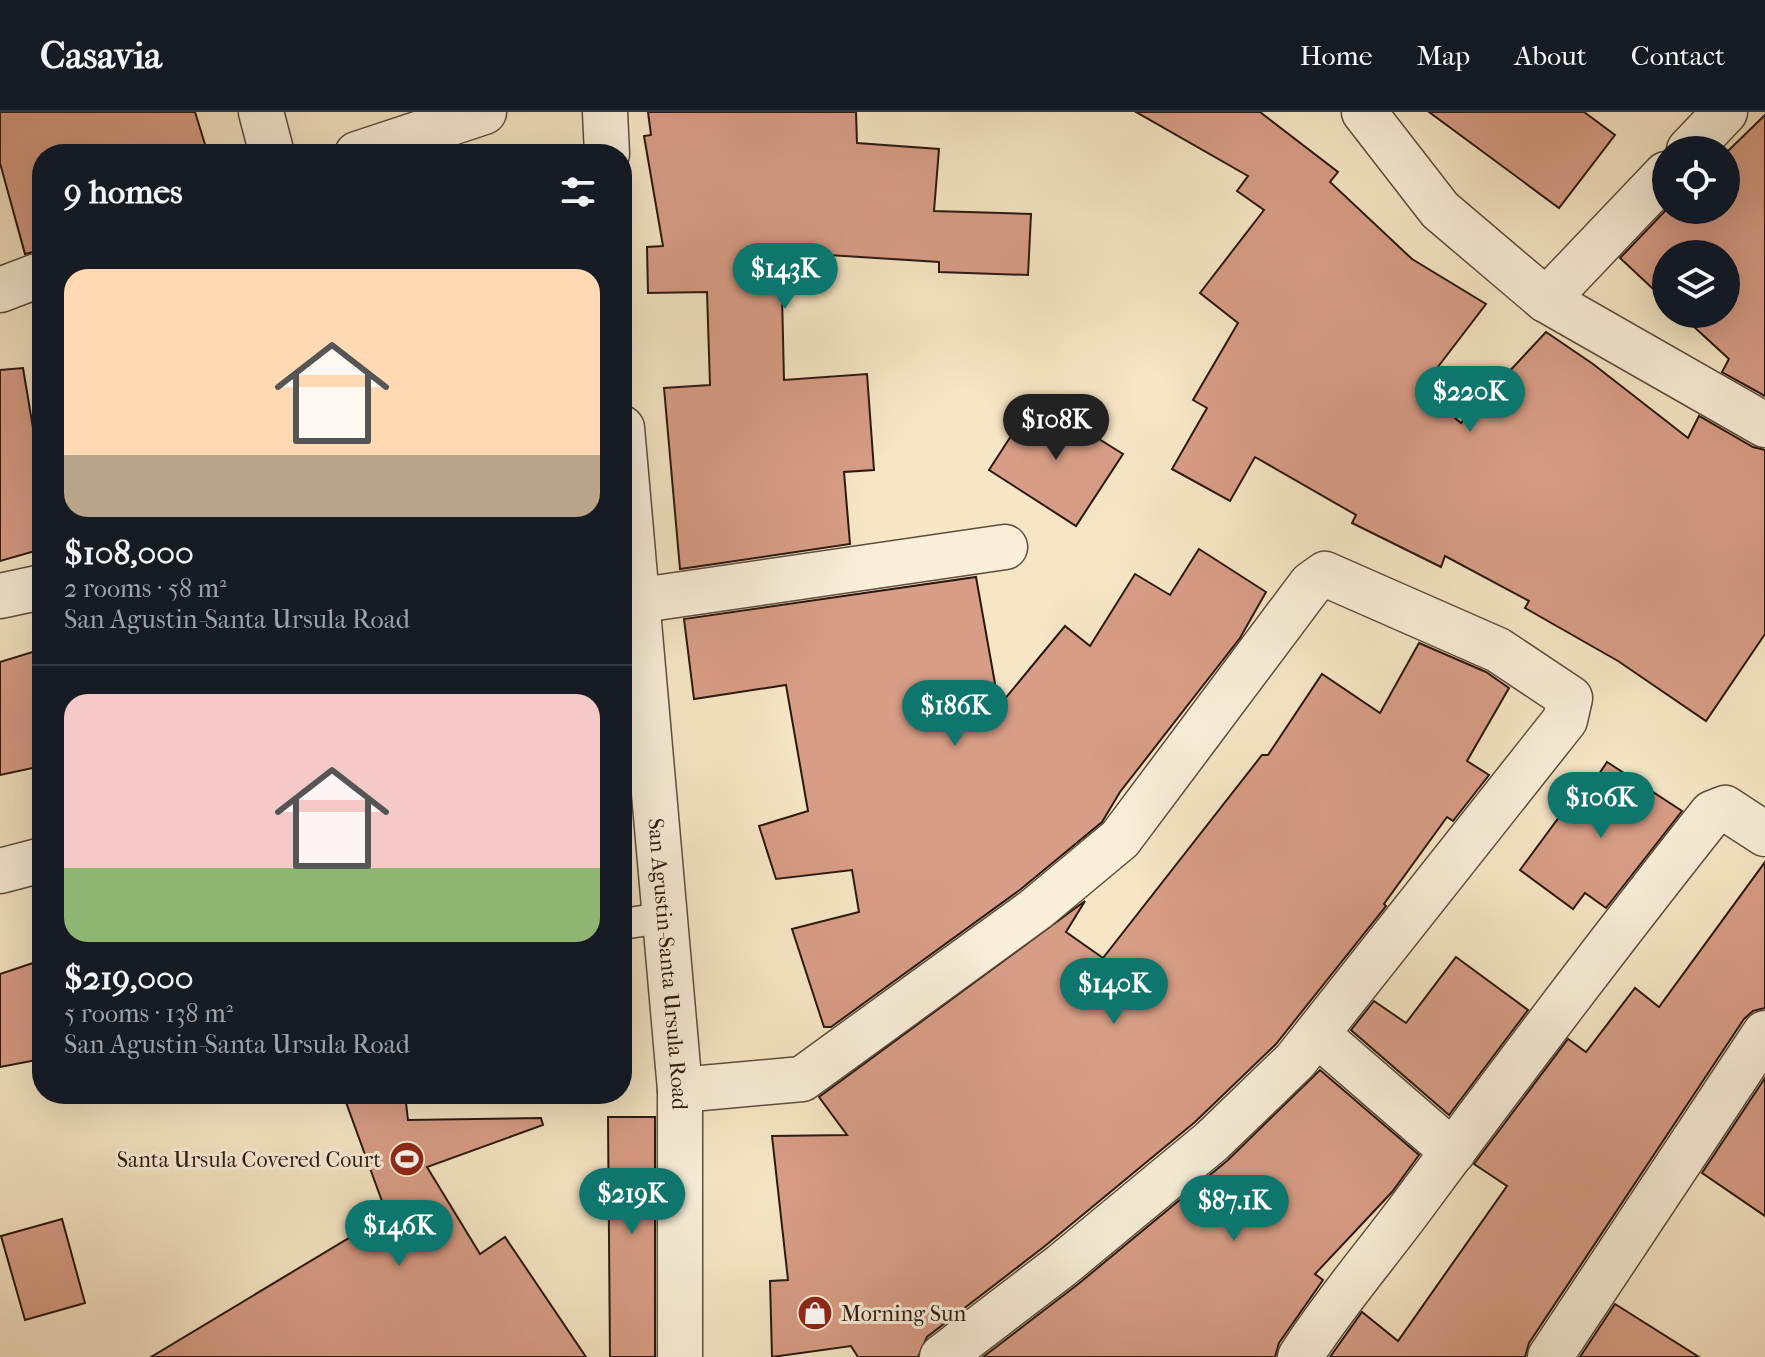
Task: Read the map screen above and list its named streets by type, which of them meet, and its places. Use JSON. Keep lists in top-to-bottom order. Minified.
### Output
{"streets":{"street":["San Agustin-Santa Ursula Road"]},"places":{"sports":["Santa Ursula Covered Court"],"shop":["Morning Sun"]},"page":{"header":"Casavia","nav":["Home","Map","About","Contact"],"heading":"9 homes","list":[{"name":"$108,000","note":"2 rooms · 58 m² · San Agustin-Santa Ursula Road"},{"name":"$219,000","note":"5 rooms · 138 m² · San Agustin-Santa Ursula Road"}],"price":["$143K","$220K","$108K","$186K","$106K","$140K","$219K","$87.1K","$146K"]}}
